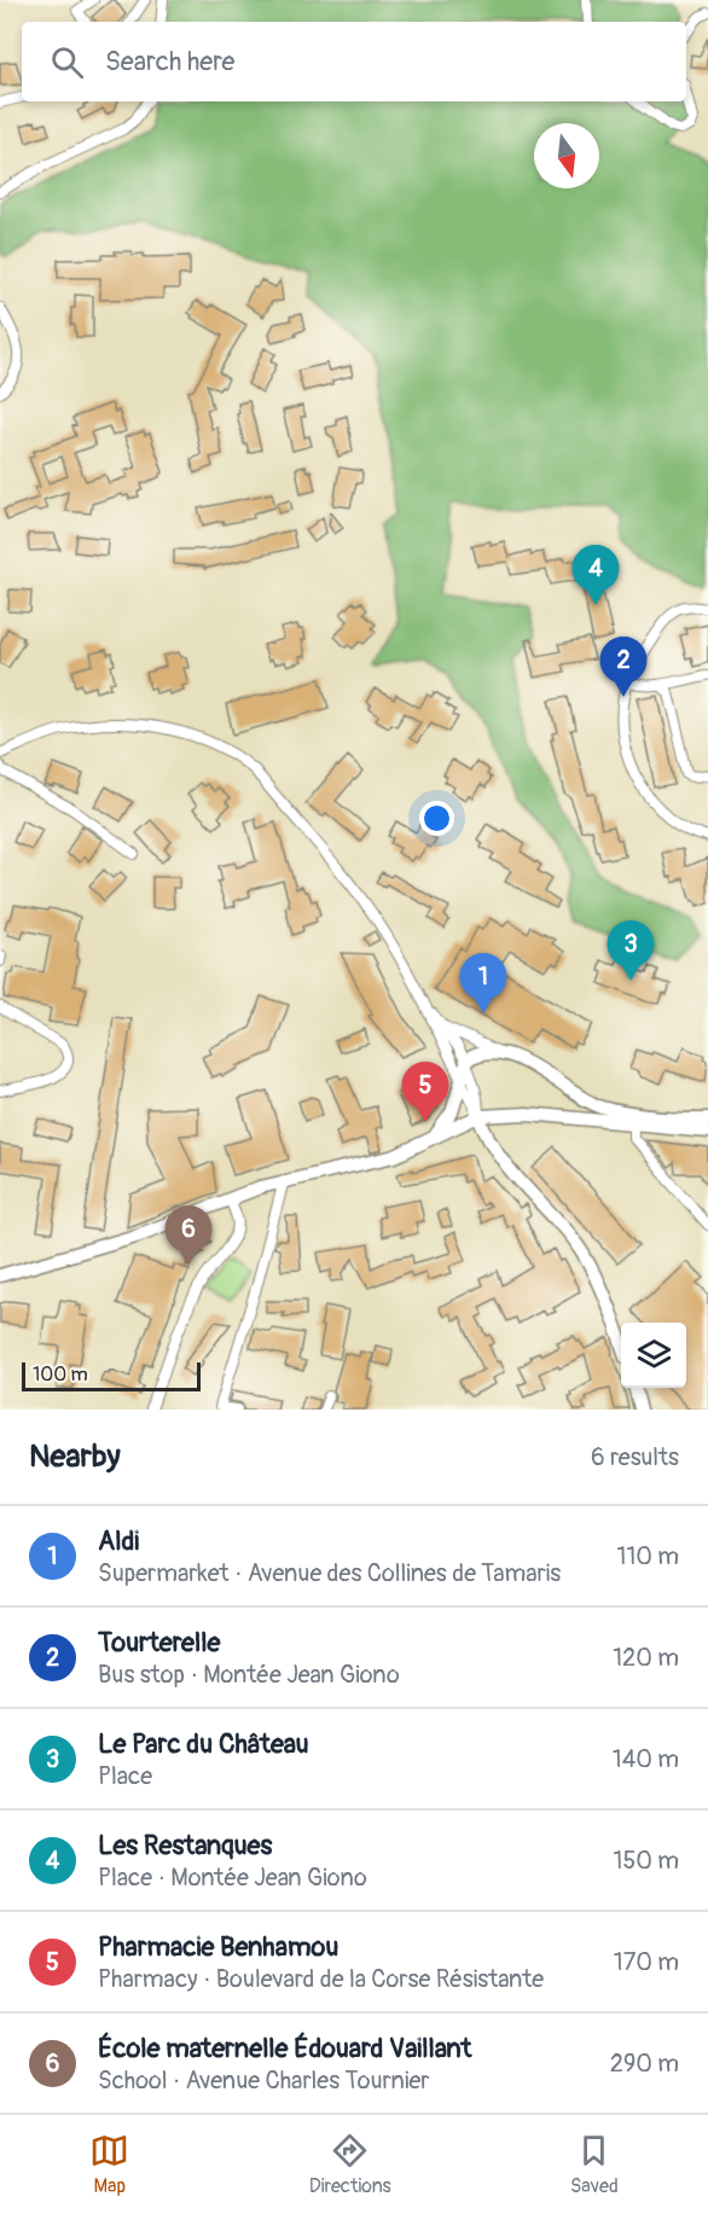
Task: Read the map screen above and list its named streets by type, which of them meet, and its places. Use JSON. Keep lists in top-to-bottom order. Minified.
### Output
{"scale_bar":"100 m","north":"bottom","page":{"search":"Search here","pins":["4","2","3","1","5","6"],"scale":"100 m","heading":["Nearby","6 results"],"list":[{"mark":"1","name":"Aldi","note":"Supermarket · Avenue des Collines de Tamaris","value":"110 m"},{"mark":"2","name":"Tourterelle","note":"Bus stop · Montée Jean Giono","value":"120 m"},{"mark":"3","name":"Le Parc du Château","note":"Place","value":"140 m"},{"mark":"4","name":"Les Restanques","note":"Place · Montée Jean Giono","value":"150 m"},{"mark":"5","name":"Pharmacie Benhamou","note":"Pharmacy · Boulevard de la Corse Résistante","value":"170 m"},{"mark":"6","name":"École maternelle Édouard Vaillant","note":"School · Avenue Charles Tournier","value":"290 m"}],"nav":["Map","Directions","Saved"]}}
